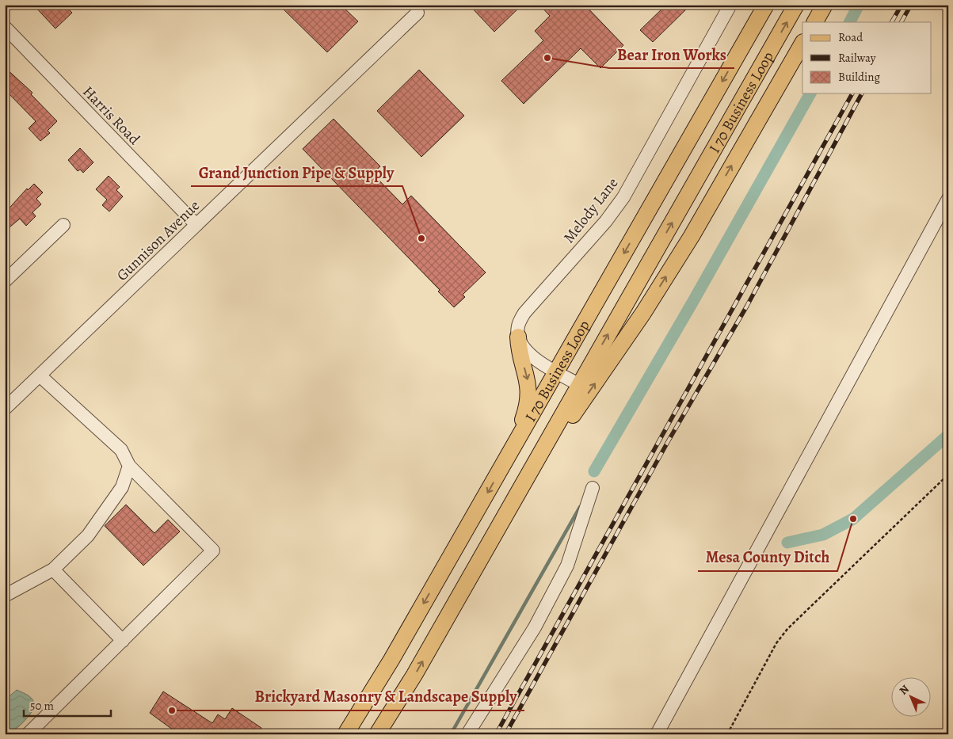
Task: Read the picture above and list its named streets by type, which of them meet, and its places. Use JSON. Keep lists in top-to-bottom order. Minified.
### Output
{"streets":{"main road":["I 70 Business Loop"],"street":["Harris Road","Melody Lane","Gunnison Avenue"]},"crossings":[["Harris Road","Gunnison Avenue"]],"places":["Bear Iron Works","Grand Junction Pipe & Supply","Mesa County Ditch","Brickyard Masonry & Landscape Supply"],"legend":["Road","Railway","Building"],"scale_bar":"50 m","north":"top left"}
